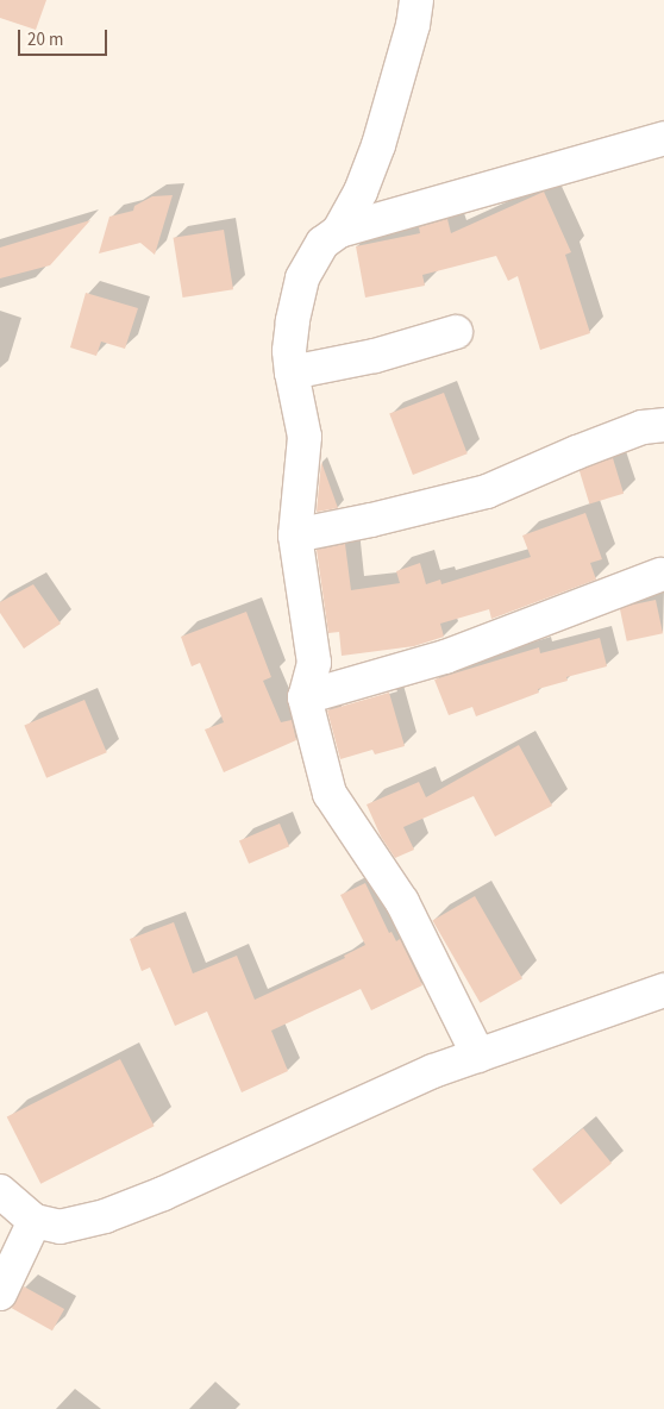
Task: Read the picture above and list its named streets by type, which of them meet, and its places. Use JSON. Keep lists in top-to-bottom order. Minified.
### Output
{"scale_bar":"20 m"}
